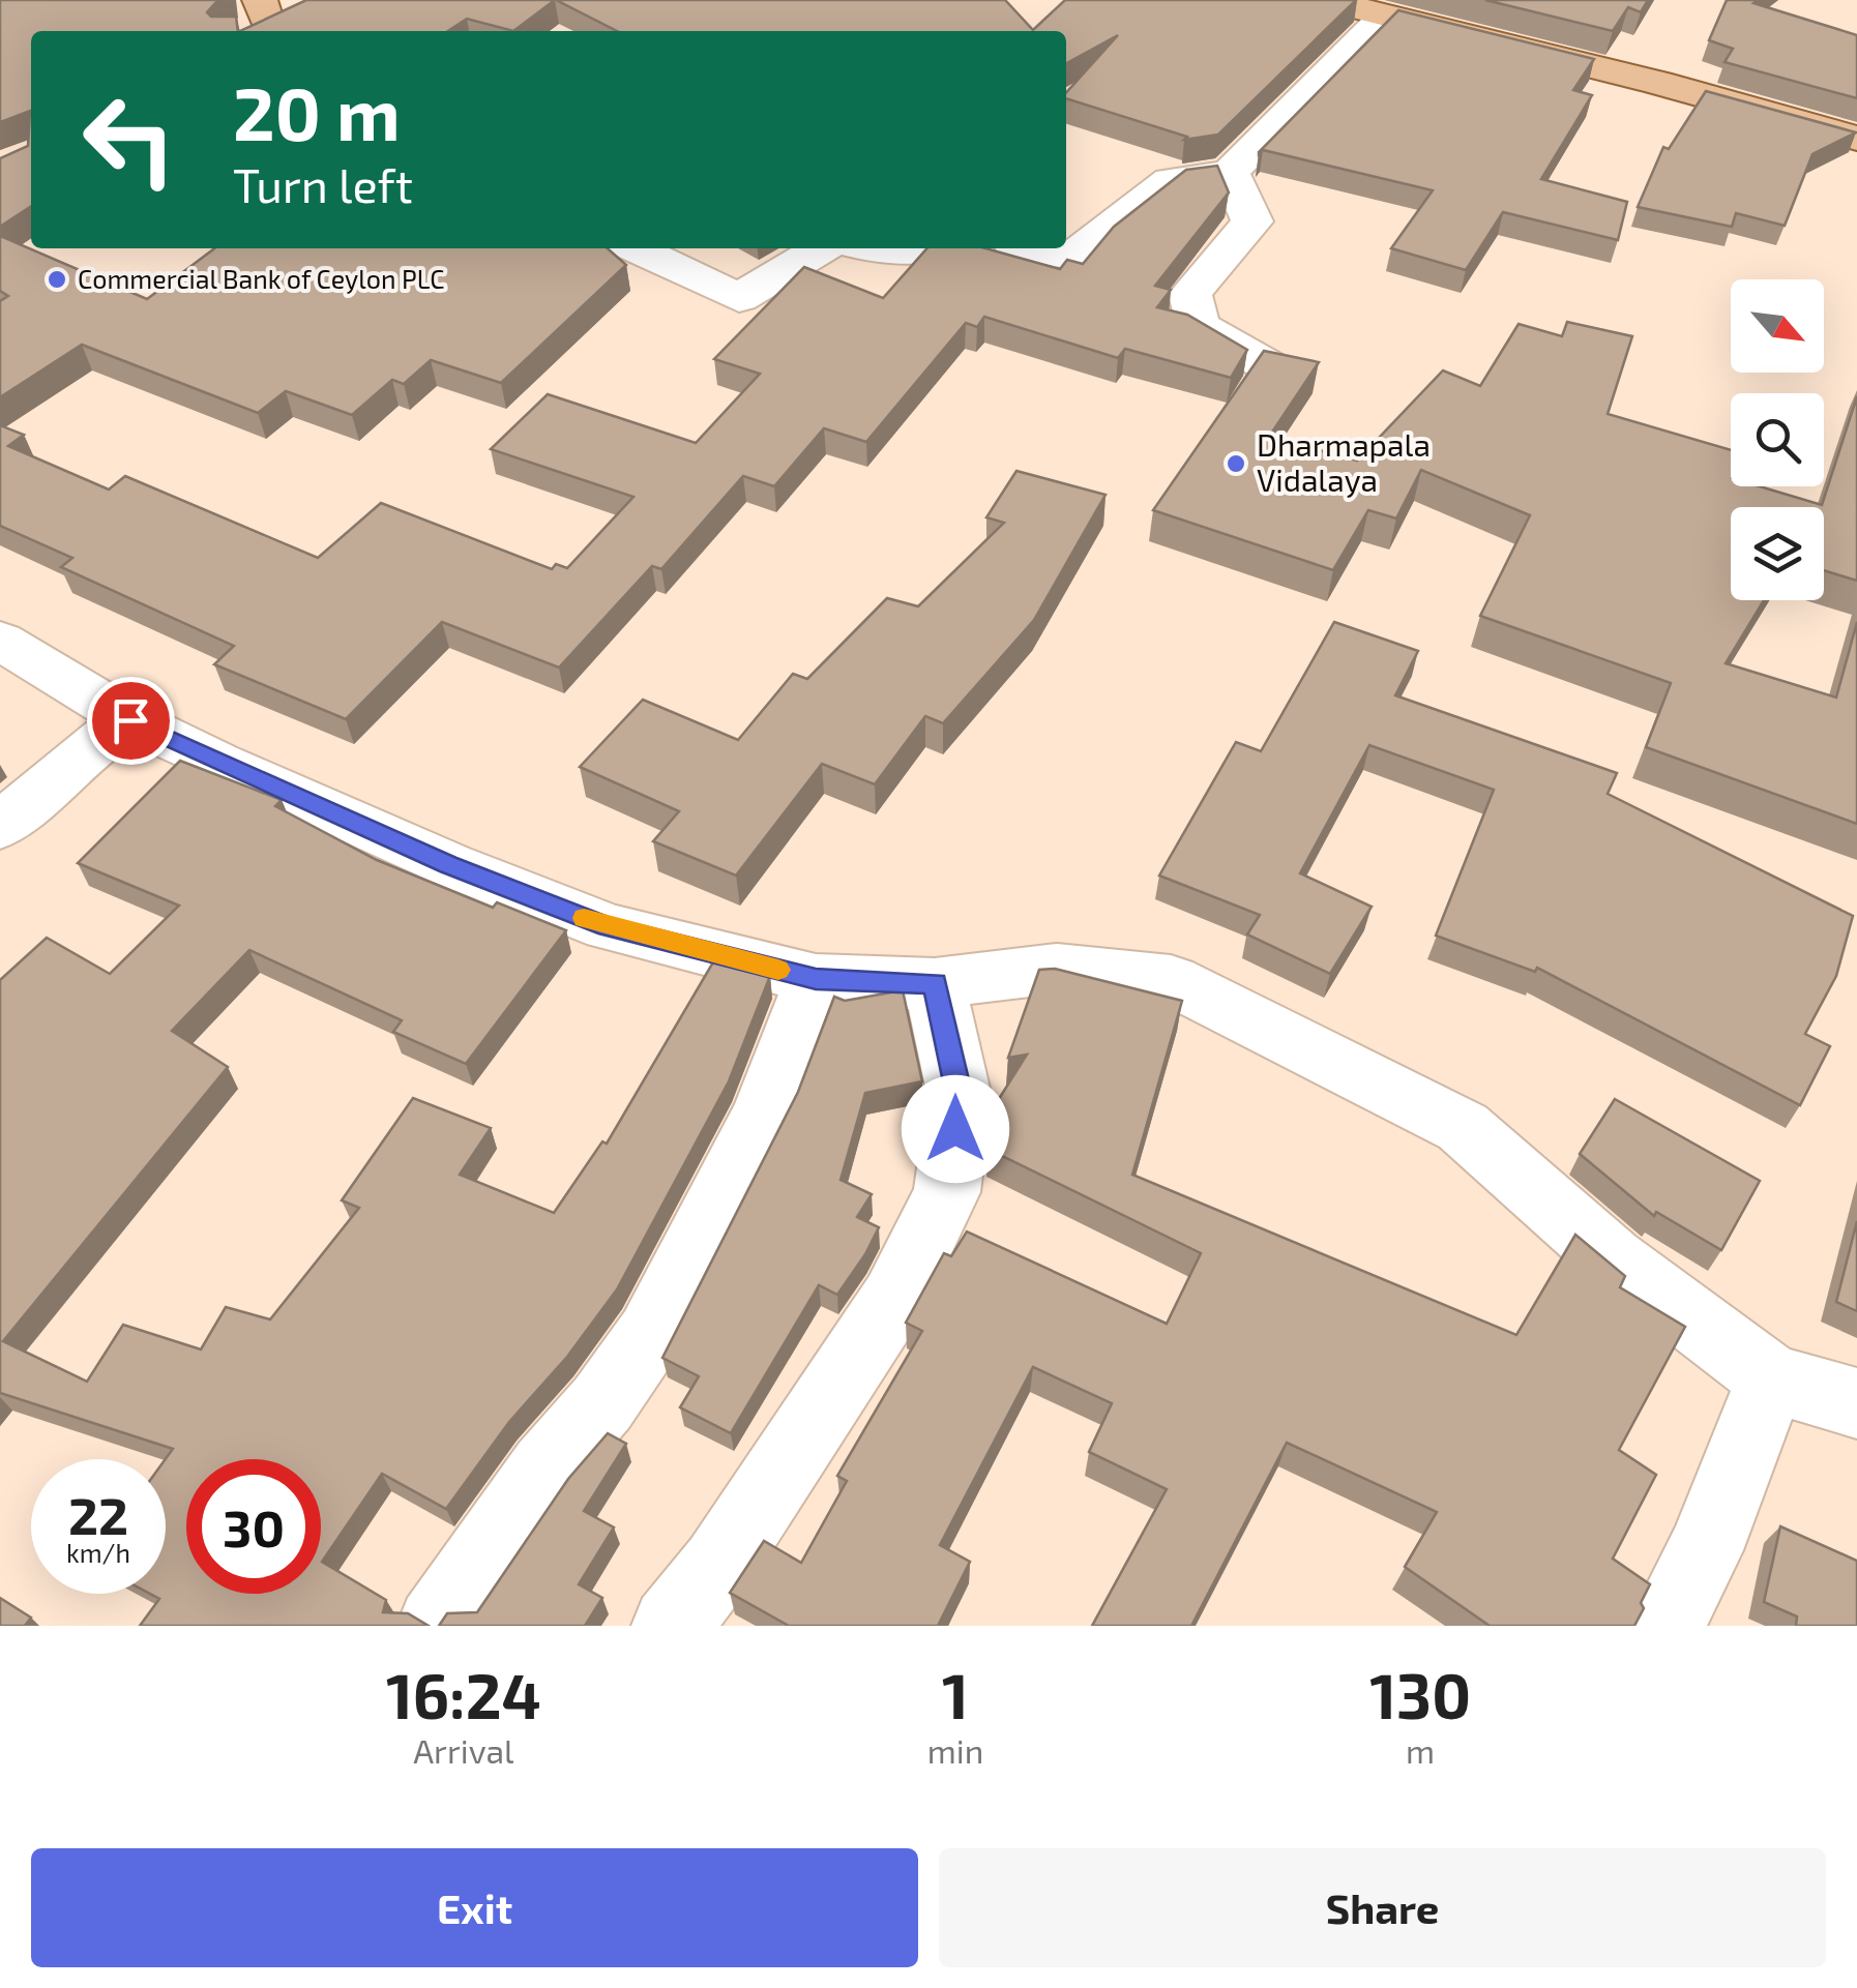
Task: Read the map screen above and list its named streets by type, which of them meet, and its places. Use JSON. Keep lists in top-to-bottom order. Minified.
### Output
{"places":["Commercial Bank of Ceylon PLC","Dharmapala Vidalaya"],"north":"bottom right","page":{"turn":["20 m","Turn left"],"speed":"22 km/h","limit":"30","eta":["16:24","Arrival","1","min","130","m"],"buttons":["Exit","Share"]}}
